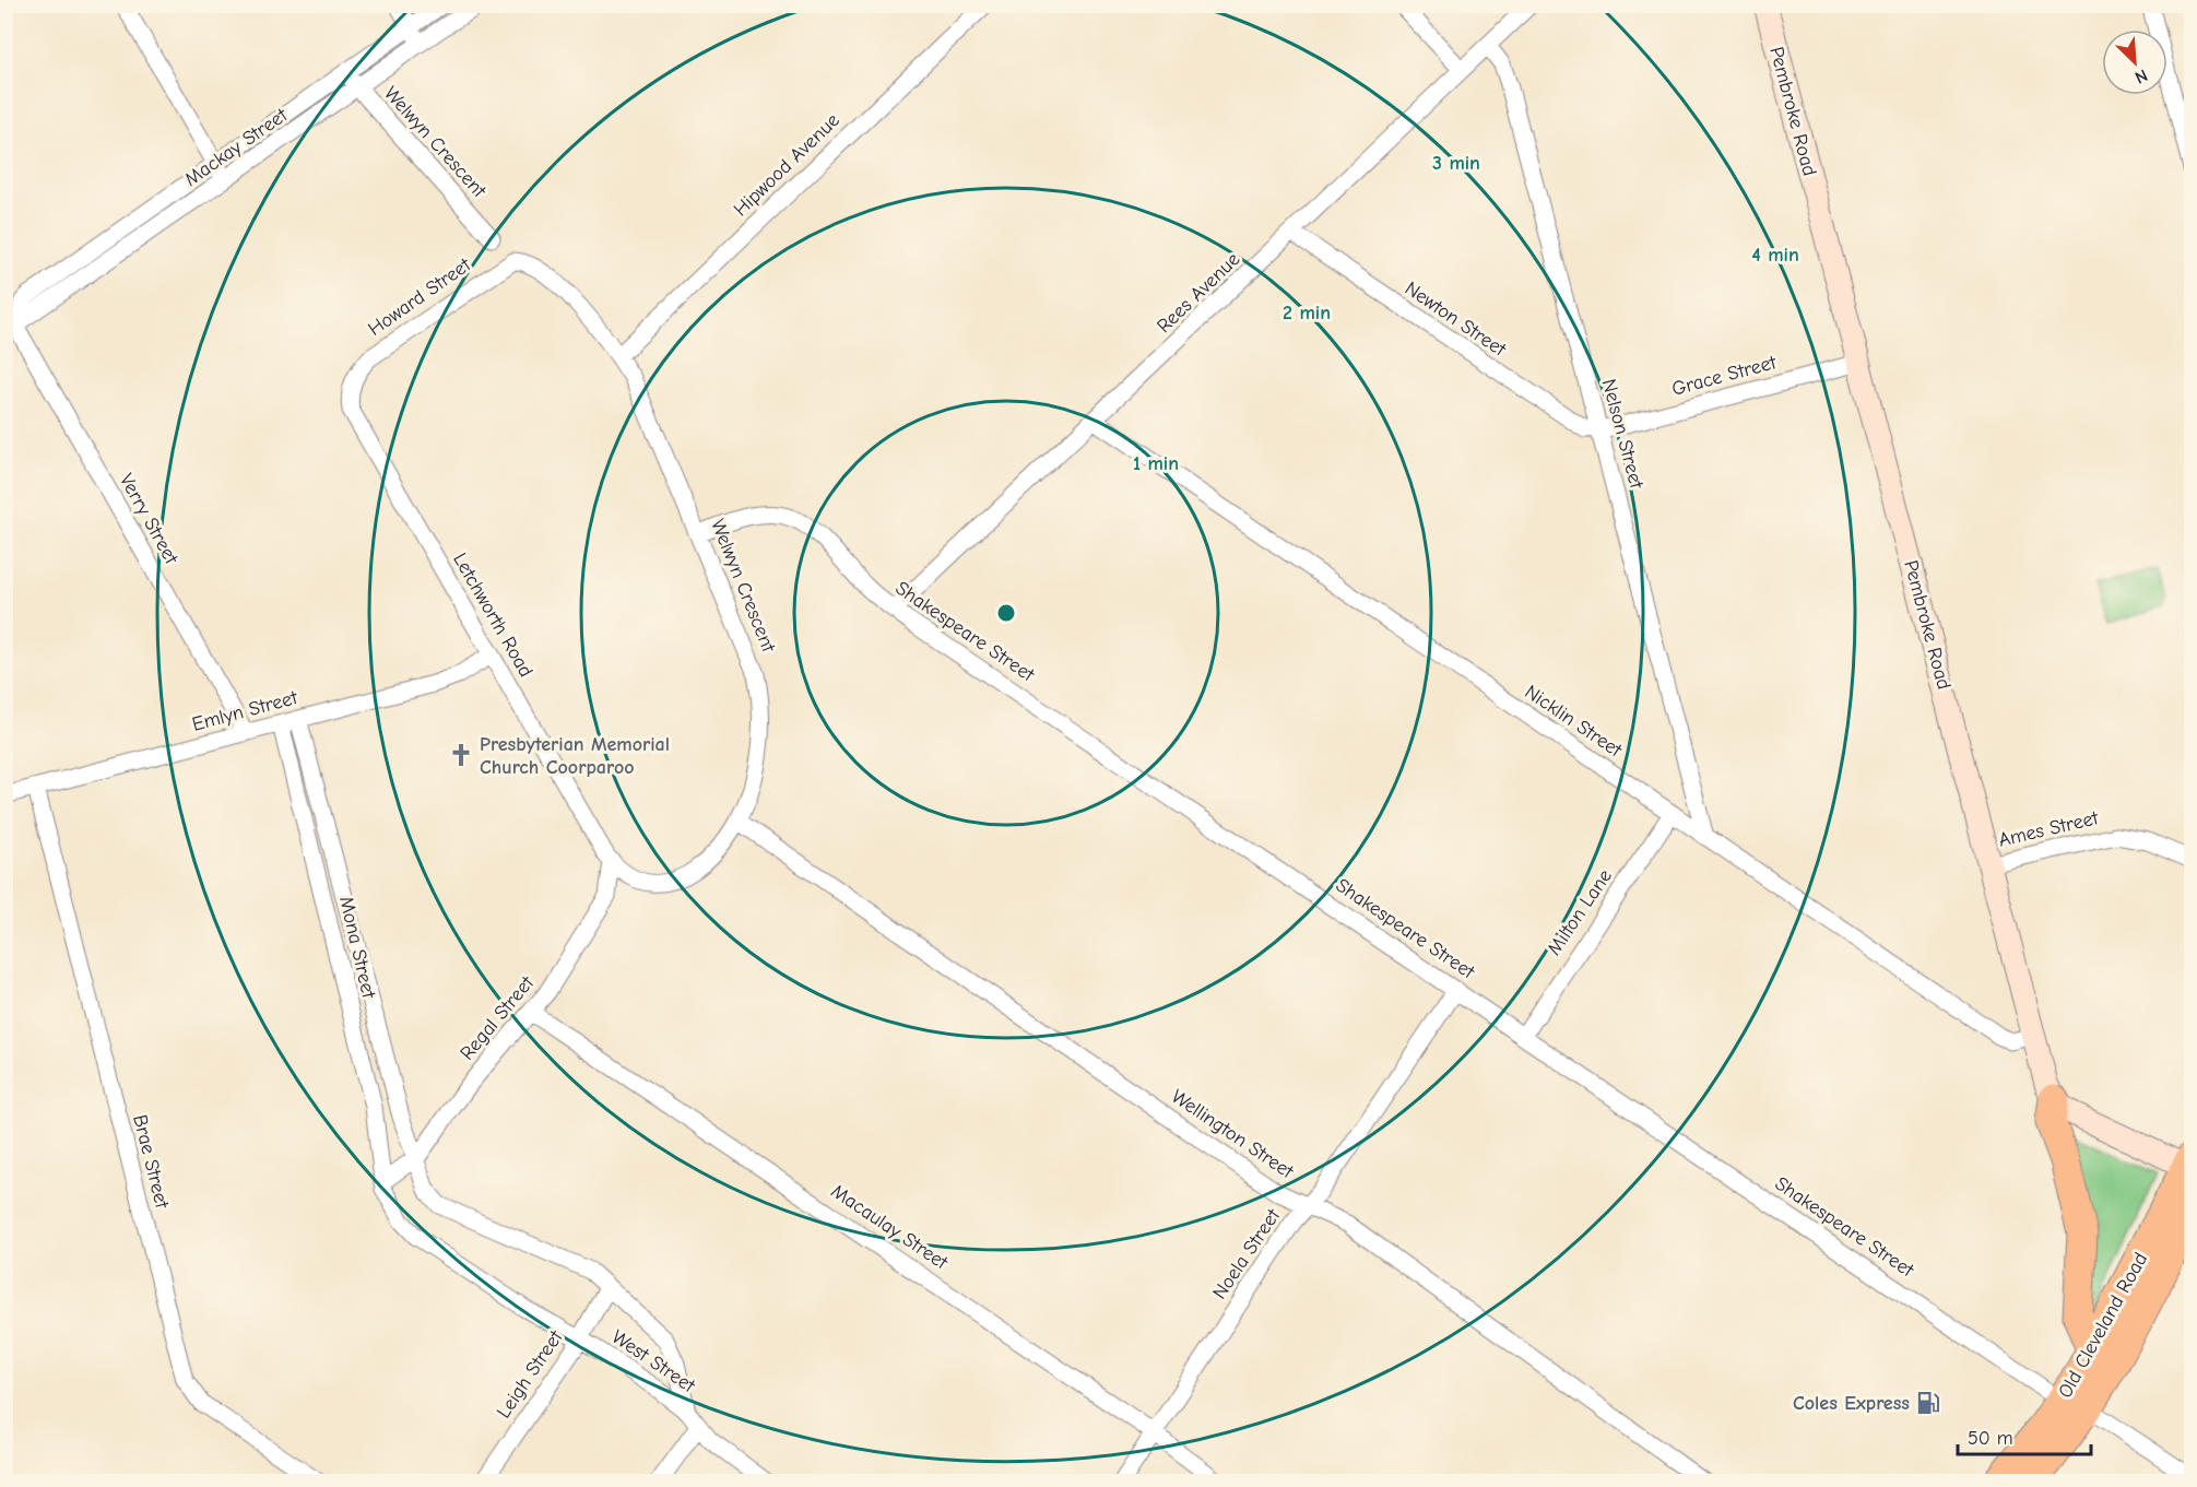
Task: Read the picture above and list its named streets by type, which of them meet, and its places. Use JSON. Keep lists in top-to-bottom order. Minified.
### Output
{"streets":{"highway":["Old Cleveland Road"],"street":["Pembroke Road","Welwyn Crescent","Mackay Street","Hipwood Avenue","Rees Avenue","Howard Street","Newton Street","Grace Street","Nelson Street","Verry Street","Letchworth Road","Shakespeare Street","Emlyn Street","Nicklin Street","Ames Street","Milton Lane","Mona Street","Regal Street","Wellington Street","Brae Street","Macaulay Street","Noela Street","West Street","Leigh Street"]},"crossings":[["Pembroke Road","Grace Street"],["Pembroke Road","Nicklin Street"],["Pembroke Road","Ames Street"],["Welwyn Crescent","Mackay Street"],["Welwyn Crescent","Hipwood Avenue"],["Welwyn Crescent","Howard Street"],["Welwyn Crescent","Letchworth Road"],["Welwyn Crescent","Shakespeare Street"],["Welwyn Crescent","Regal Street"],["Welwyn Crescent","Wellington Street"],["Mackay Street","Verry Street"],["Rees Avenue","Newton Street"],["Rees Avenue","Nelson Street"],["Rees Avenue","Shakespeare Street"],["Rees Avenue","Nicklin Street"],["Howard Street","Letchworth Road"],["Newton Street","Grace Street"],["Newton Street","Nelson Street"],["Grace Street","Nelson Street"],["Nelson Street","Nicklin Street"],["Verry Street","Emlyn Street"],["Letchworth Road","Emlyn Street"],["Letchworth Road","Regal Street"],["Shakespeare Street","Milton Lane"],["Shakespeare Street","Noela Street"],["Shakespeare Street","Old Cleveland Road"],["Emlyn Street","Mona Street"],["Emlyn Street","Brae Street"],["Nicklin Street","Milton Lane"],["Mona Street","Regal Street"],["Mona Street","West Street"],["Regal Street","Macaulay Street"],["Regal Street","West Street"],["Wellington Street","Noela Street"],["Macaulay Street","Noela Street"],["West Street","Leigh Street"]],"places":{"church":["Presbyterian Memorial Church Coorparoo"],"fuel station":["Coles Express"]},"scale_bar":"50 m","north":"bottom right","rings":["3 min","4 min","2 min","1 min"]}
